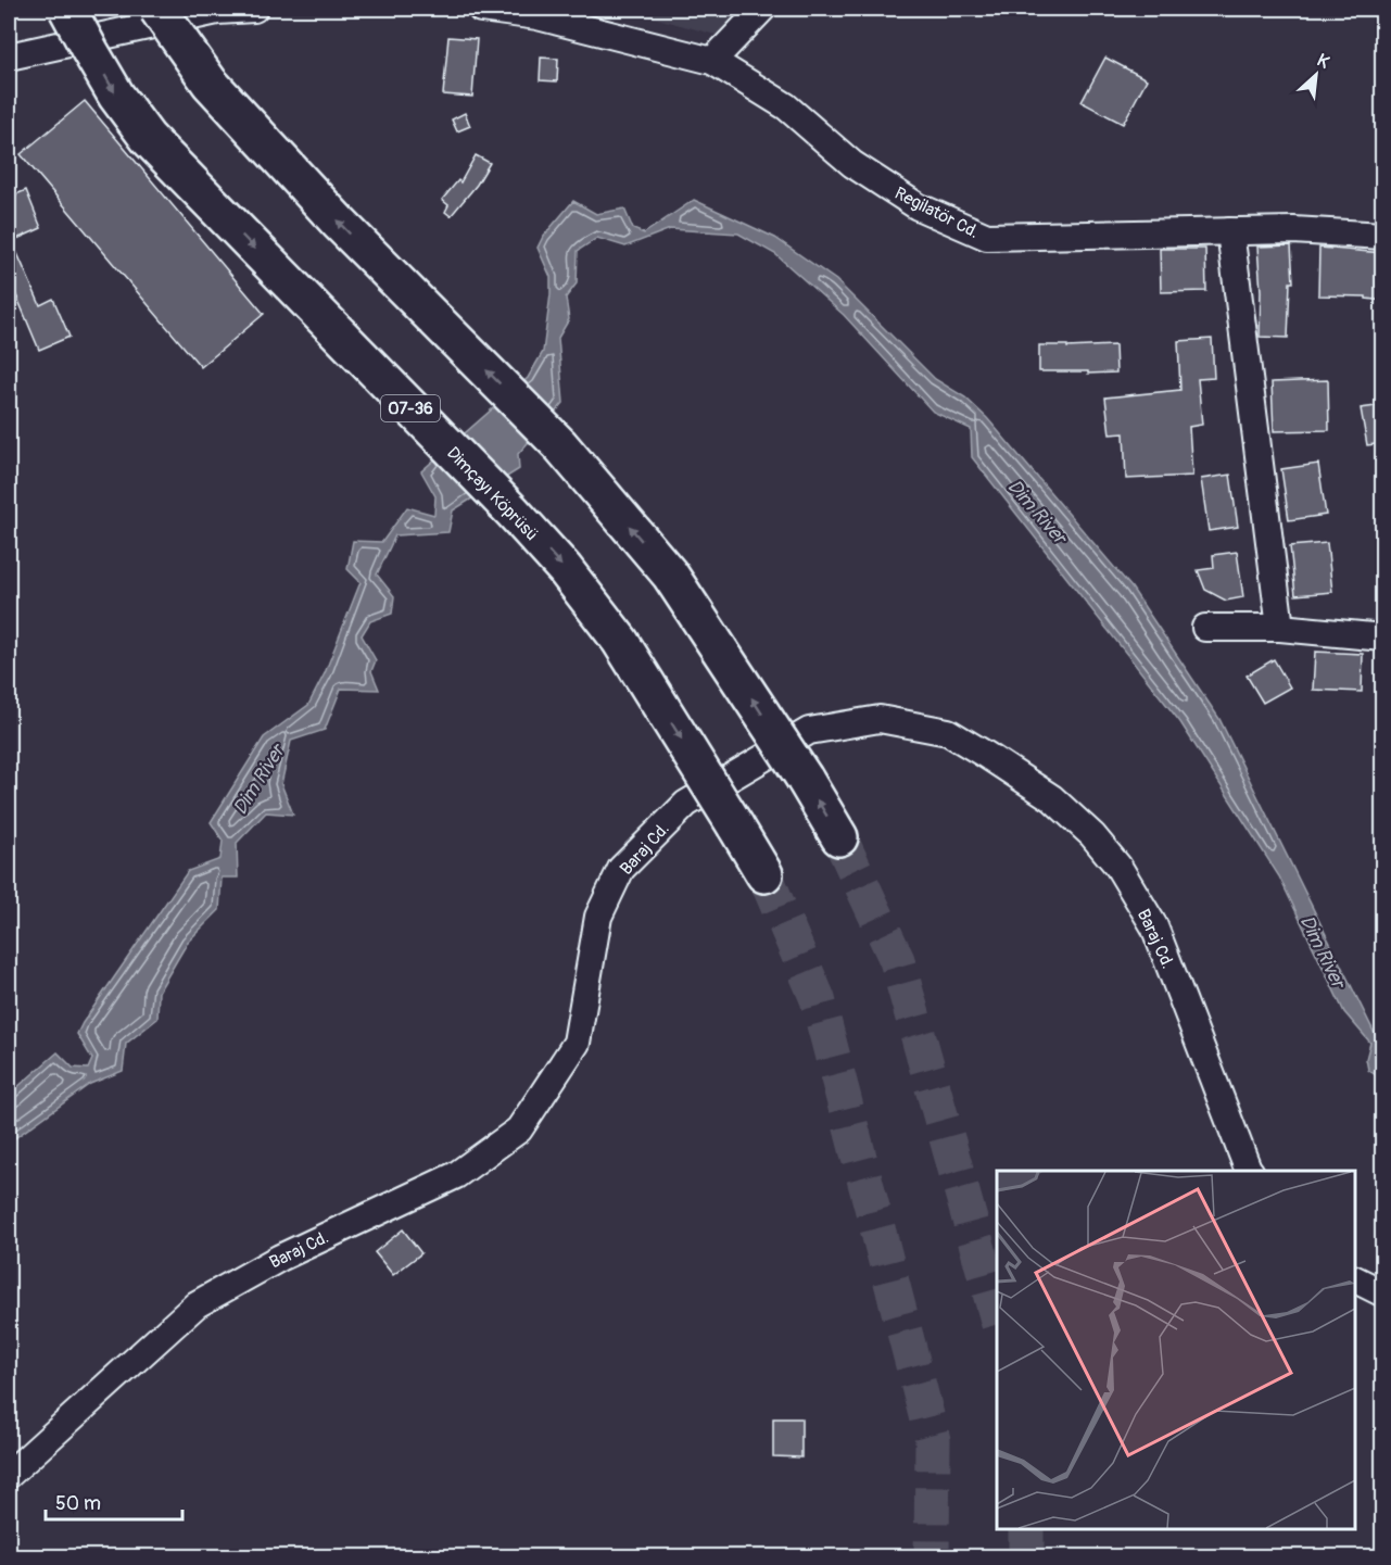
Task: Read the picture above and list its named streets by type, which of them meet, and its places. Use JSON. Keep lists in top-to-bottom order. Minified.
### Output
{"streets":{"highway":["07-36","Dimçayı Köprüsü"],"street":["Regilatör Cd.","Baraj Cd."]},"water":["Dim River"],"scale_bar":"50 m","north":"top right"}
